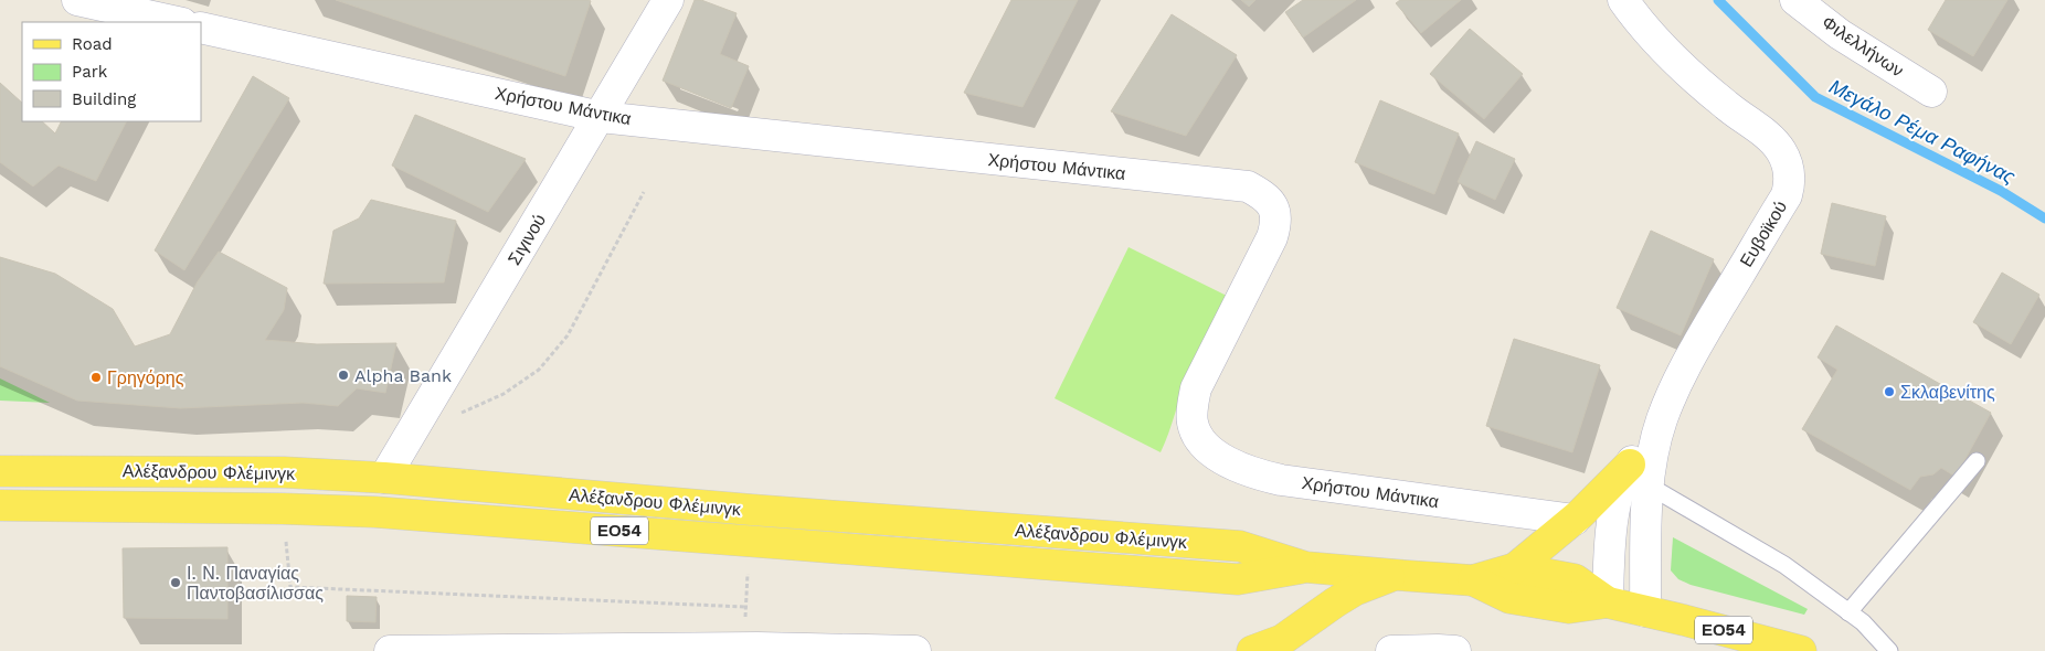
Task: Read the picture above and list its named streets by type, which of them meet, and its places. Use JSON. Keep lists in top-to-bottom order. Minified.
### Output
{"streets":{"main road":["Αλέξανδρου Φλέμινγκ","ΕΟ54"],"street":["Φιλελλήνων","Χρήστου Μάντικα","Ευβοϊκού","Σιγινού"]},"crossings":[["Χρήστου Μάντικα","Σιγινού"],["Ευβοϊκού","Αλέξανδρου Φλέμινγκ"],["Σιγινού","Αλέξανδρου Φλέμινγκ"]],"water":["Μεγάλο Ρέμα Ραφήνας"],"places":["Alpha Bank","Γρηγόρης","Σκλαβενίτης","Ι. Ν. Παναγίας Παντοβασίλισσας"],"legend":["Road","Park","Building"]}
